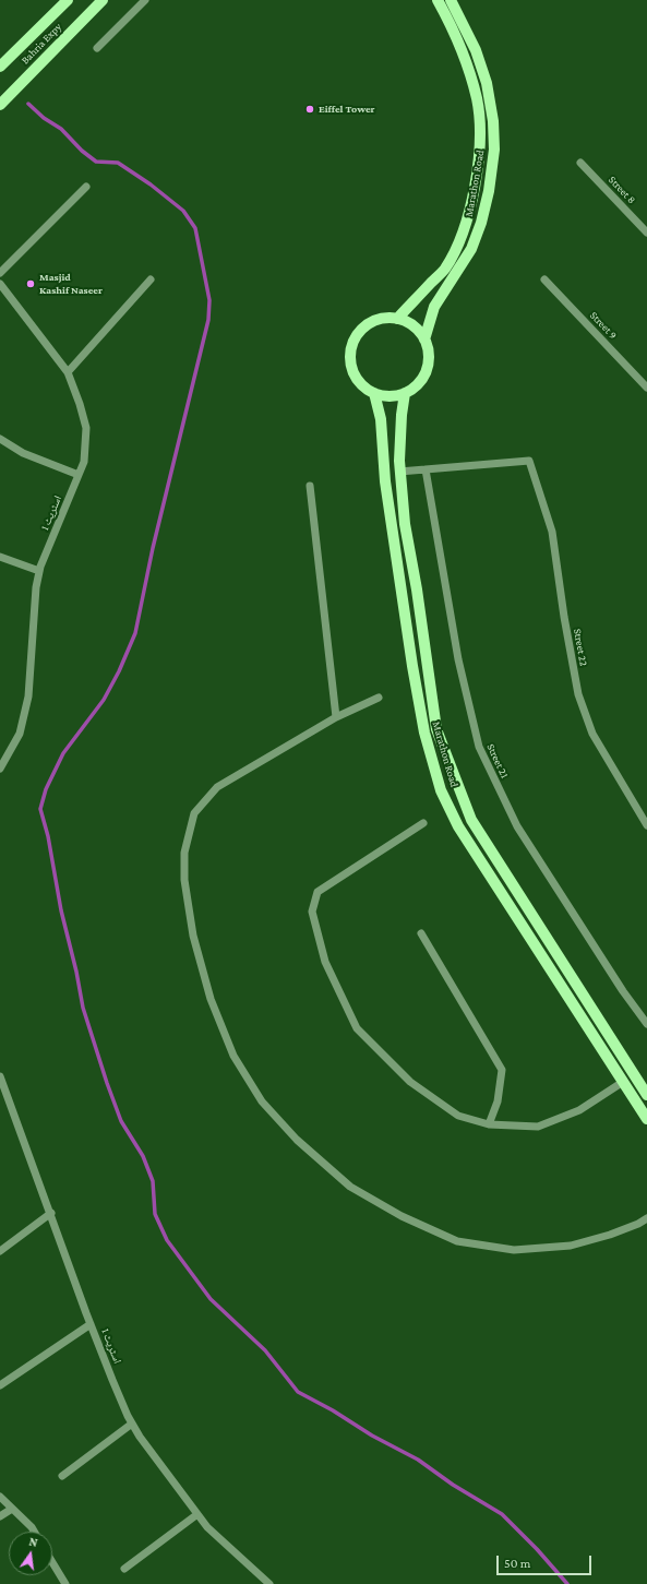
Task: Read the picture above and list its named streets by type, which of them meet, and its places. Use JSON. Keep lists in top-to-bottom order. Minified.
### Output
{"streets":{"main road":["Bahria Expy","Marathon Road"],"street":["Street 8","Street 9","اسٹریٹ 1","Street 22","Street 21"]},"crossings":[["Street 22","Street 21"]],"places":["Eiffel Tower","Masjid Kashif Naseer"],"scale_bar":"50 m","north":"top"}
